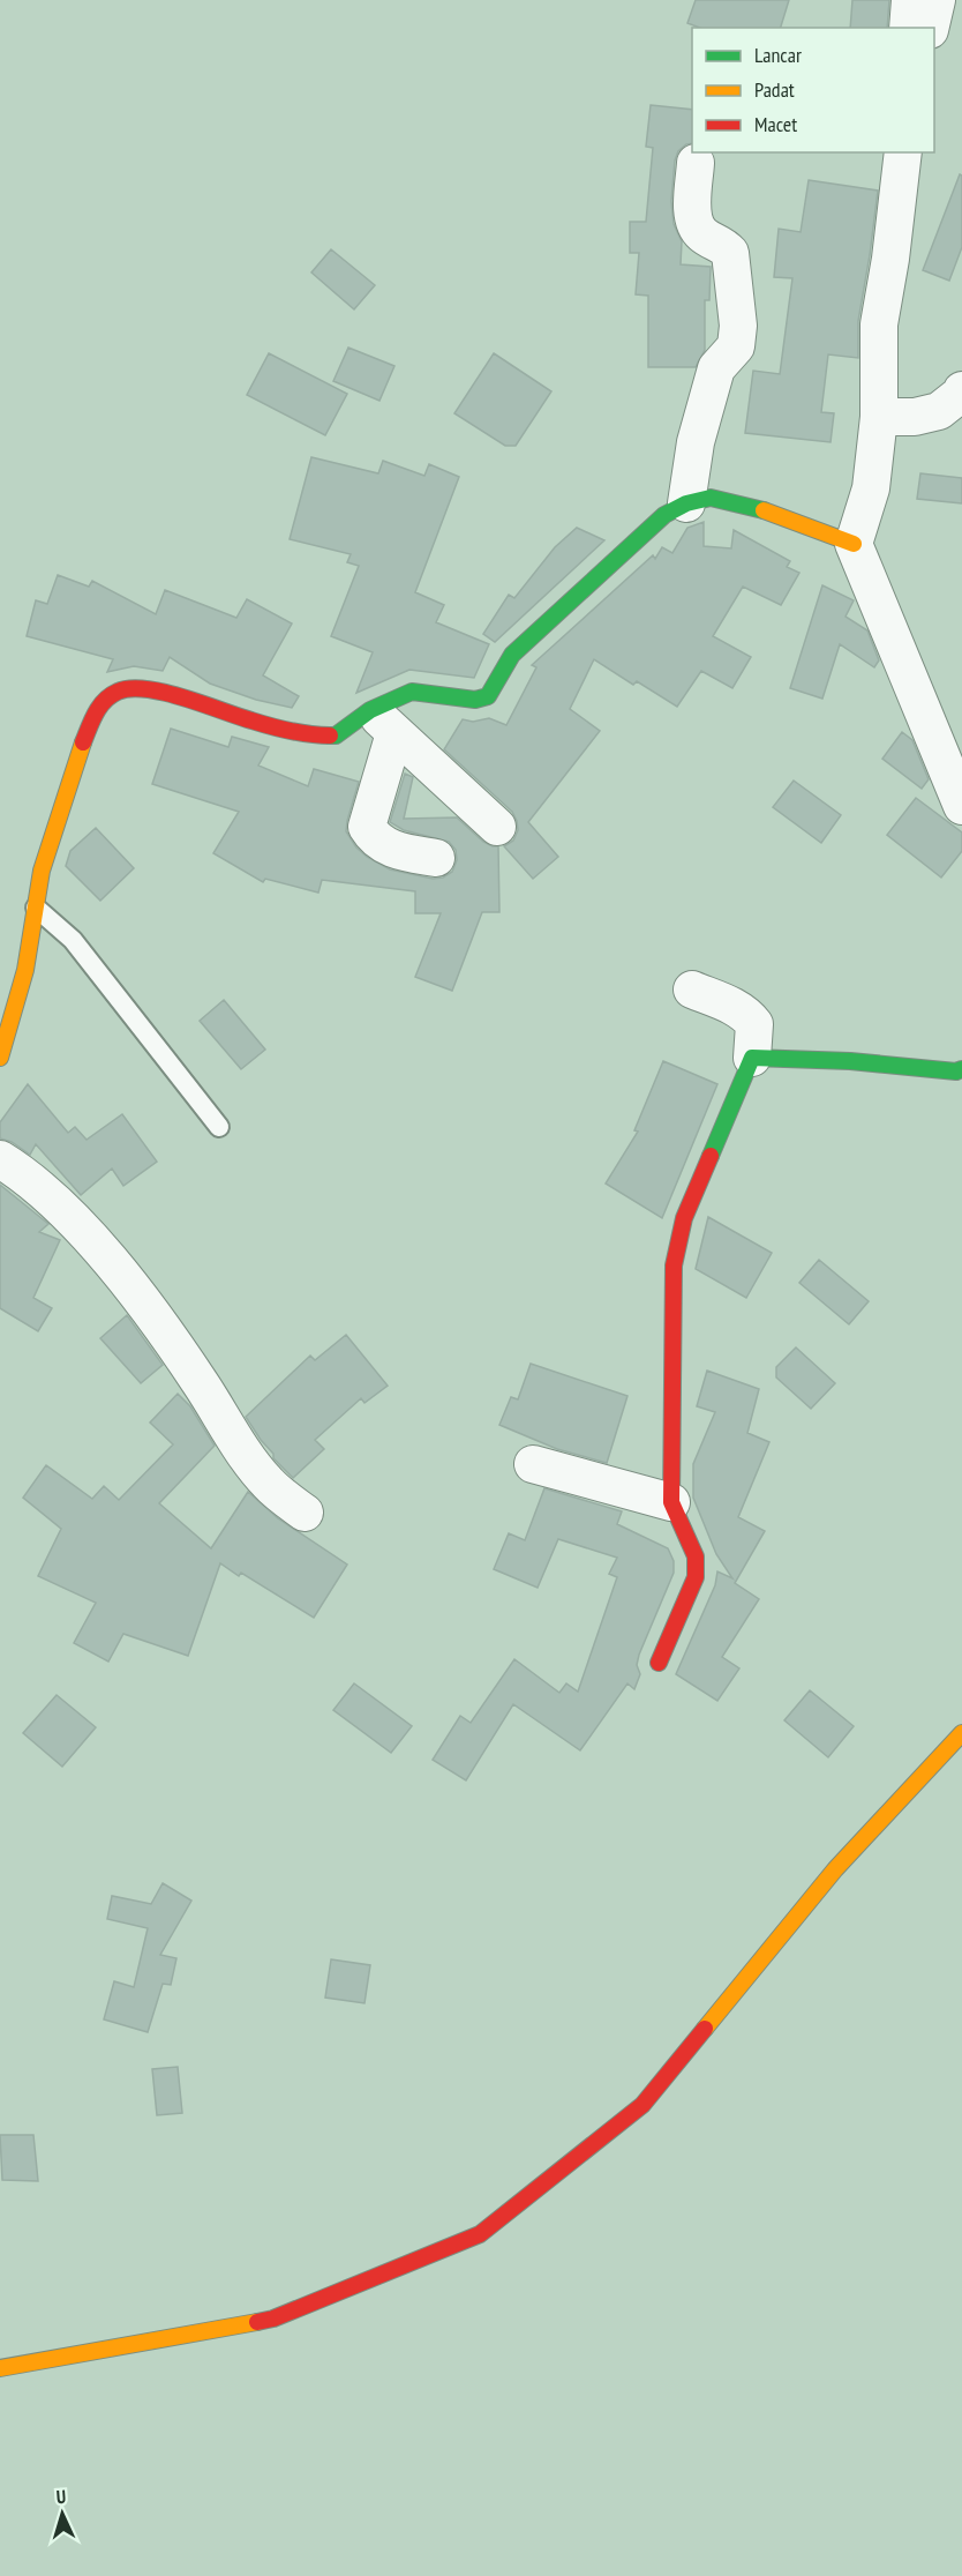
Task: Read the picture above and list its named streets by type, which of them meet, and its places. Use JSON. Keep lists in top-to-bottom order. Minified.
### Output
{"legend":["Lancar","Padat","Macet"],"north":"top"}
